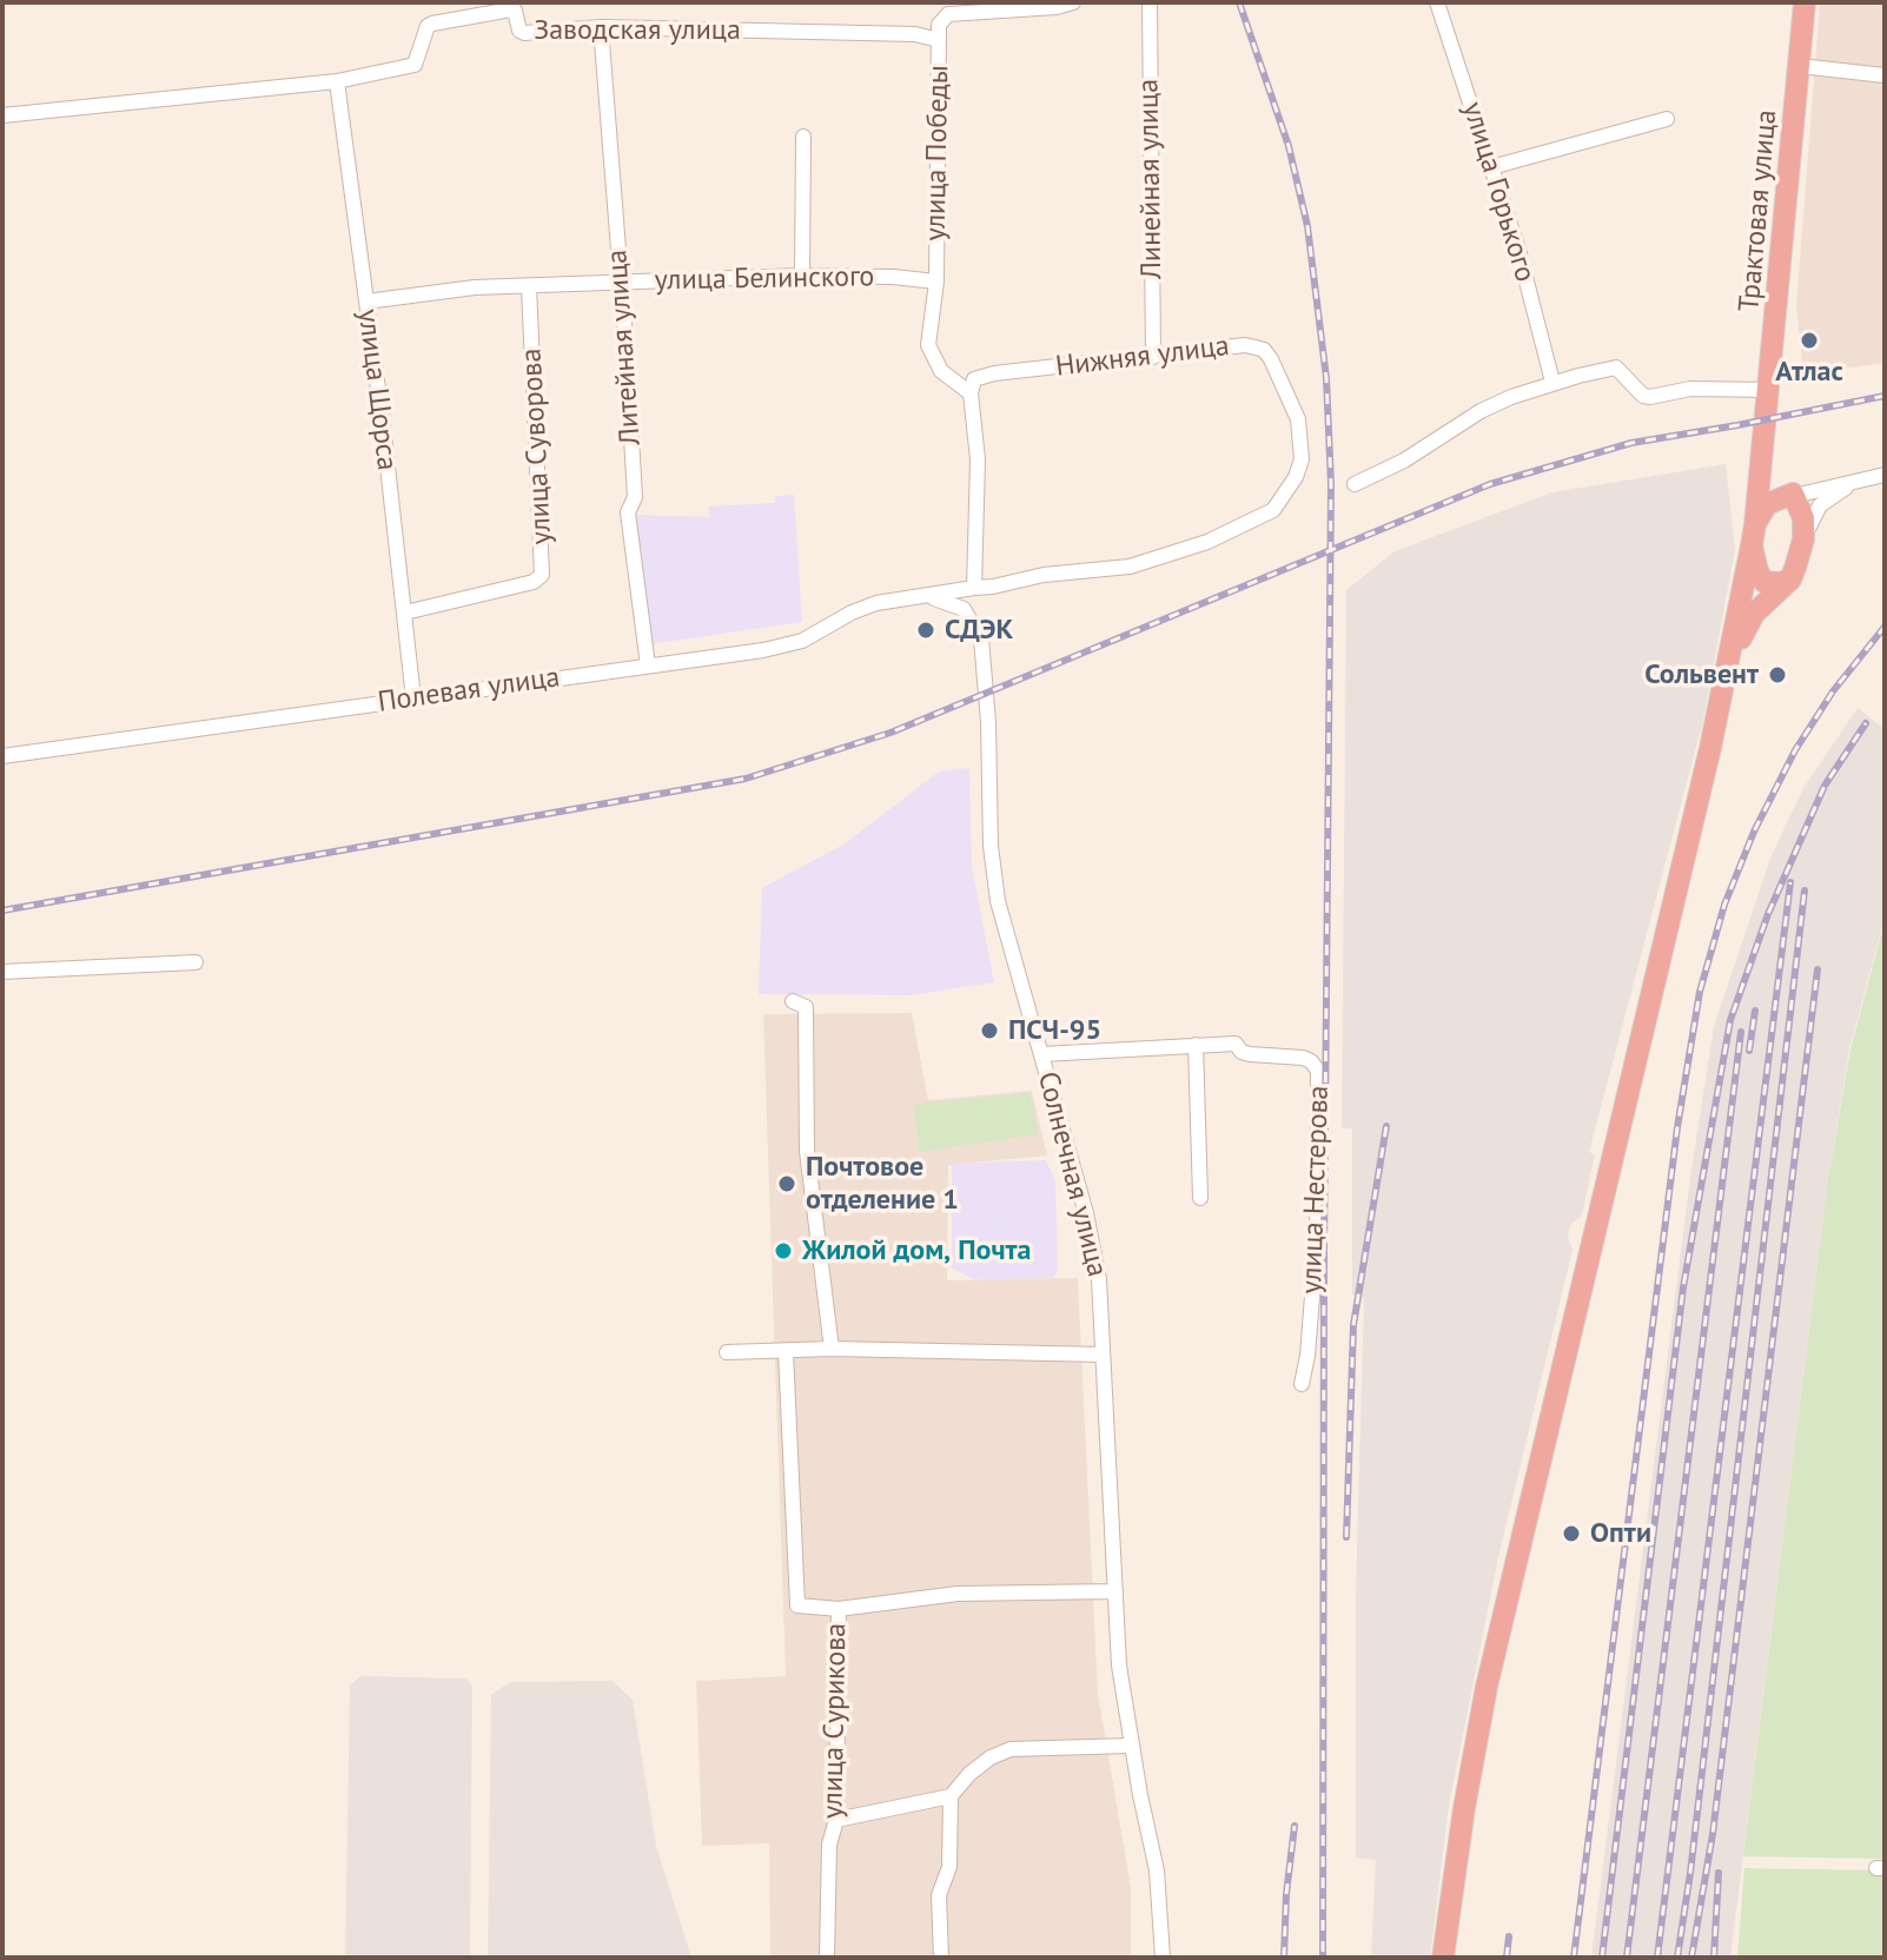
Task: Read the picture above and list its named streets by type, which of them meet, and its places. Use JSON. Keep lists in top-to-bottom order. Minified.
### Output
{"streets":{"highway":["Трактовая улица"],"street":["Заводская улица","улица Победы","Линейная улица","улица Горького","улица Белинского","Литейная улица","Нижняя улица","улица Щорса","улица Суворова","Полевая улица","Солнечная улица","улица Нестерова","улица Сурикова"]},"crossings":[["Заводская улица","улица Победы"],["Заводская улица","Литейная улица"],["Заводская улица","улица Щорса"],["улица Победы","улица Белинского"],["улица Победы","Нижняя улица"],["Линейная улица","Нижняя улица"],["улица Белинского","Литейная улица"],["улица Белинского","улица Щорса"],["улица Белинского","улица Суворова"],["Литейная улица","Полевая улица"],["Нижняя улица","Полевая улица"],["улица Щорса","улица Суворова"],["улица Щорса","Полевая улица"],["Полевая улица","Солнечная улица"],["Солнечная улица","улица Нестерова"]],"places":["Атлас","СДЭК","Сольвент","ПСЧ-95","Почтовое отделение 1","Жилой дом, Почта","Опти"]}
